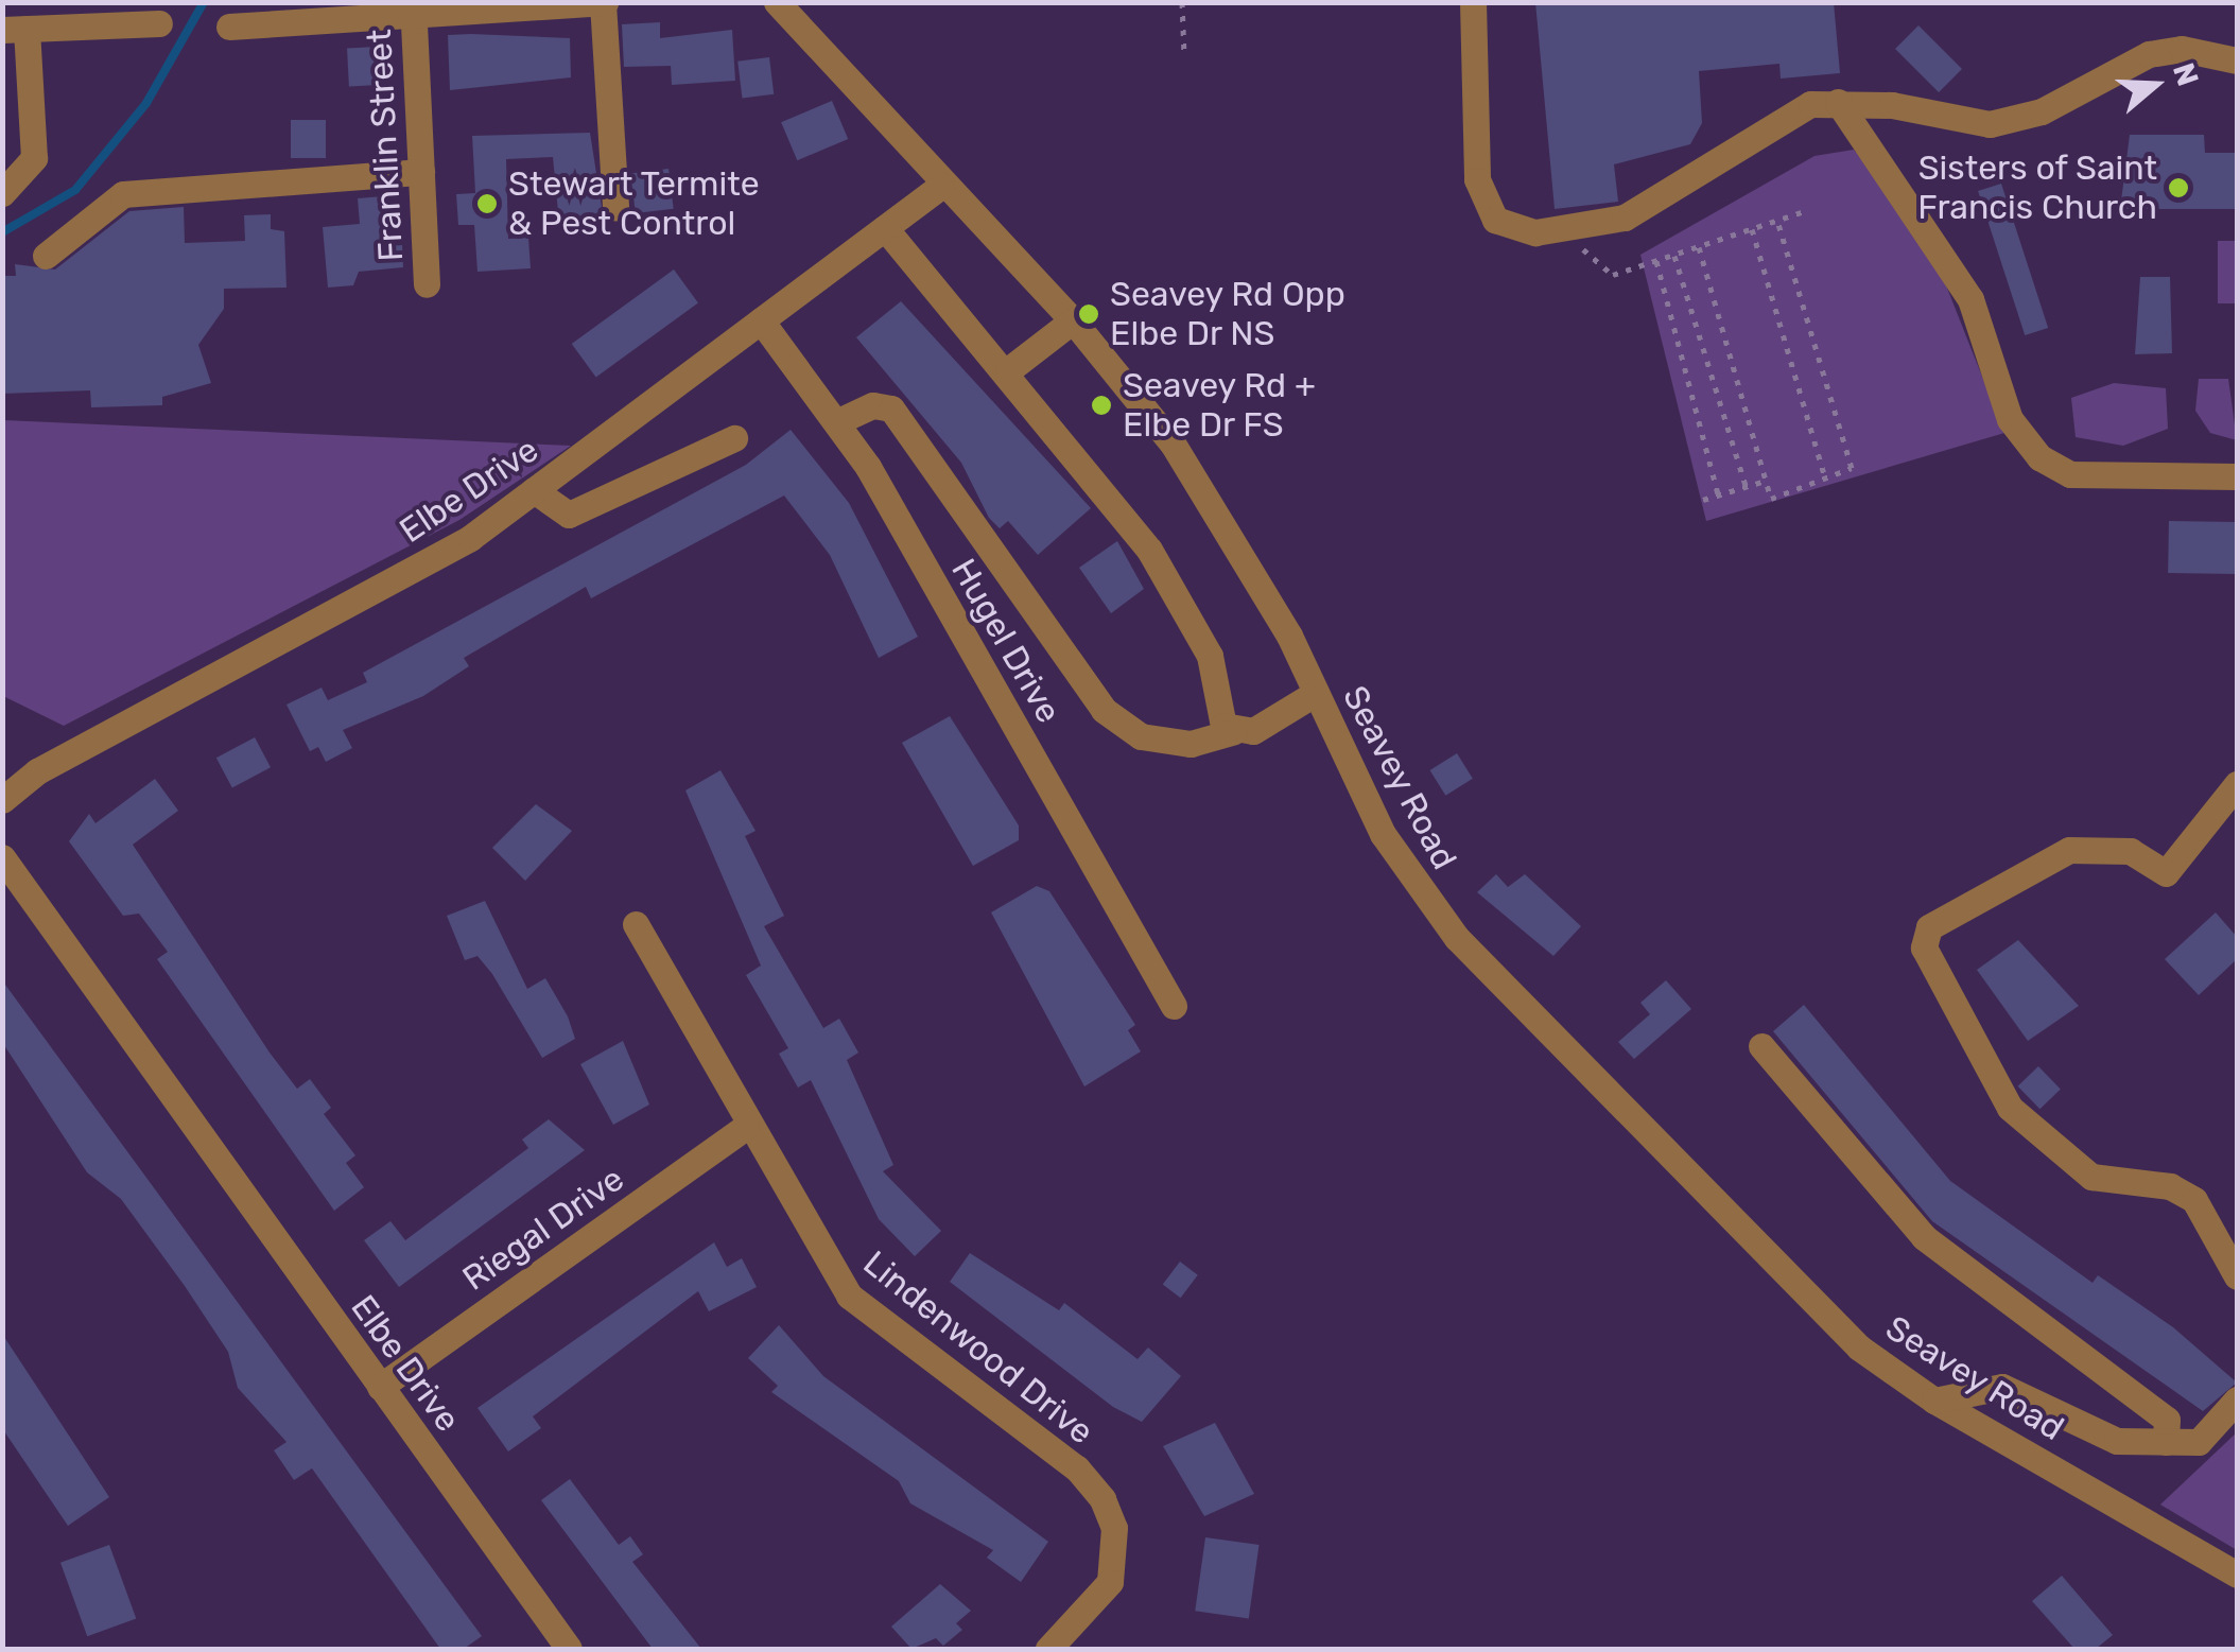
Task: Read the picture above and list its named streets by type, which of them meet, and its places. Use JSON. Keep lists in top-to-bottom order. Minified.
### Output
{"streets":{"street":["Franklin Street","Elbe Drive","Hugel Drive","Seavey Road","Riegal Drive","Lindenwood Drive"]},"crossings":[["Elbe Drive","Hugel Drive"],["Elbe Drive","Seavey Road"],["Elbe Drive","Riegal Drive"],["Riegal Drive","Lindenwood Drive"]],"places":["Sisters of Saint Francis Church","Stewart Termite & Pest Control","Seavey Rd Opp Elbe Dr NS","Seavey Rd + Elbe Dr FS"],"north":"right"}
